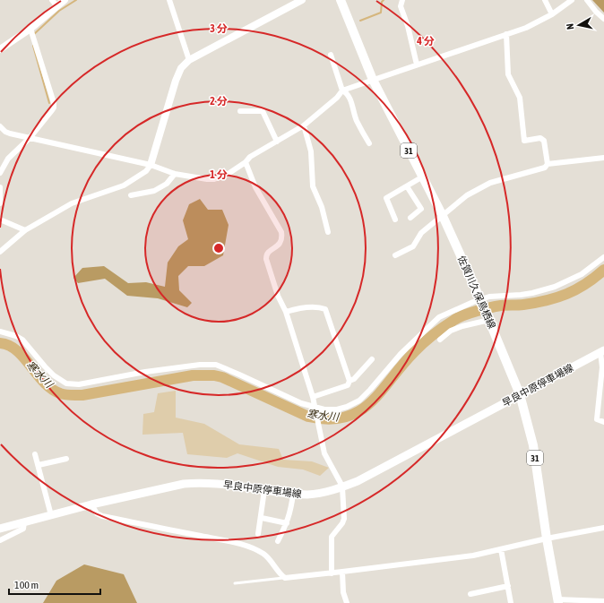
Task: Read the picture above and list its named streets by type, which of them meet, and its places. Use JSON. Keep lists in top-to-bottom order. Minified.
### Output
{"streets":{"main road":["31","佐賀川久保鳥栖線","早良中原停車場線"]},"crossings":[["佐賀川久保鳥栖線","早良中原停車場線"]],"water":["寒水川"],"scale_bar":"100 m","north":"left","rings":["3 分","4 分","2 分","1 分"]}
